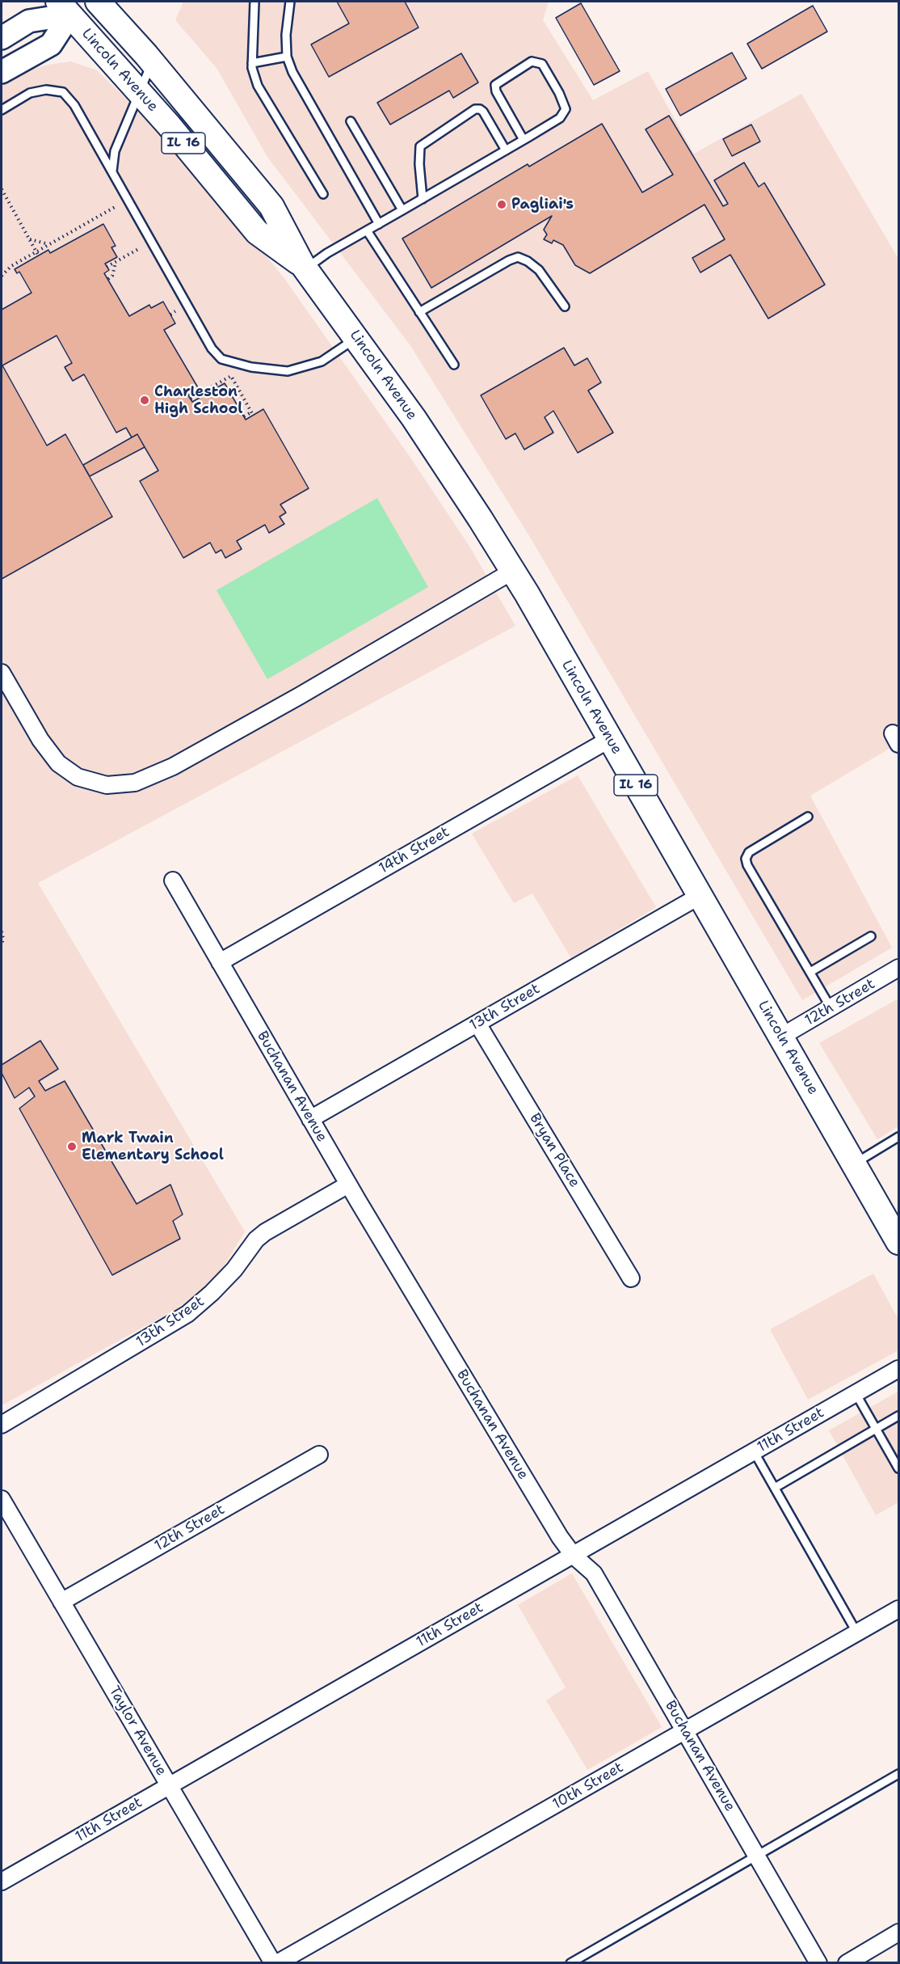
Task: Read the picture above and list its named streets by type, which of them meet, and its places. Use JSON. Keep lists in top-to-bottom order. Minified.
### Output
{"streets":{"main road":["Lincoln Avenue","IL 16"],"street":["14th Street","12th Street","13th Street","Buchanan Avenue","Bryan Place","11th Street","Taylor Avenue","10th Street"]},"crossings":[["Lincoln Avenue","14th Street"],["Lincoln Avenue","12th Street"],["Lincoln Avenue","13th Street"],["14th Street","Buchanan Avenue"],["12th Street","Taylor Avenue"],["13th Street","Buchanan Avenue"],["13th Street","Bryan Place"],["Buchanan Avenue","11th Street"],["Buchanan Avenue","10th Street"],["11th Street","Taylor Avenue"]],"places":["Pagliai's","Charleston High School","Mark Twain Elementary School"]}
